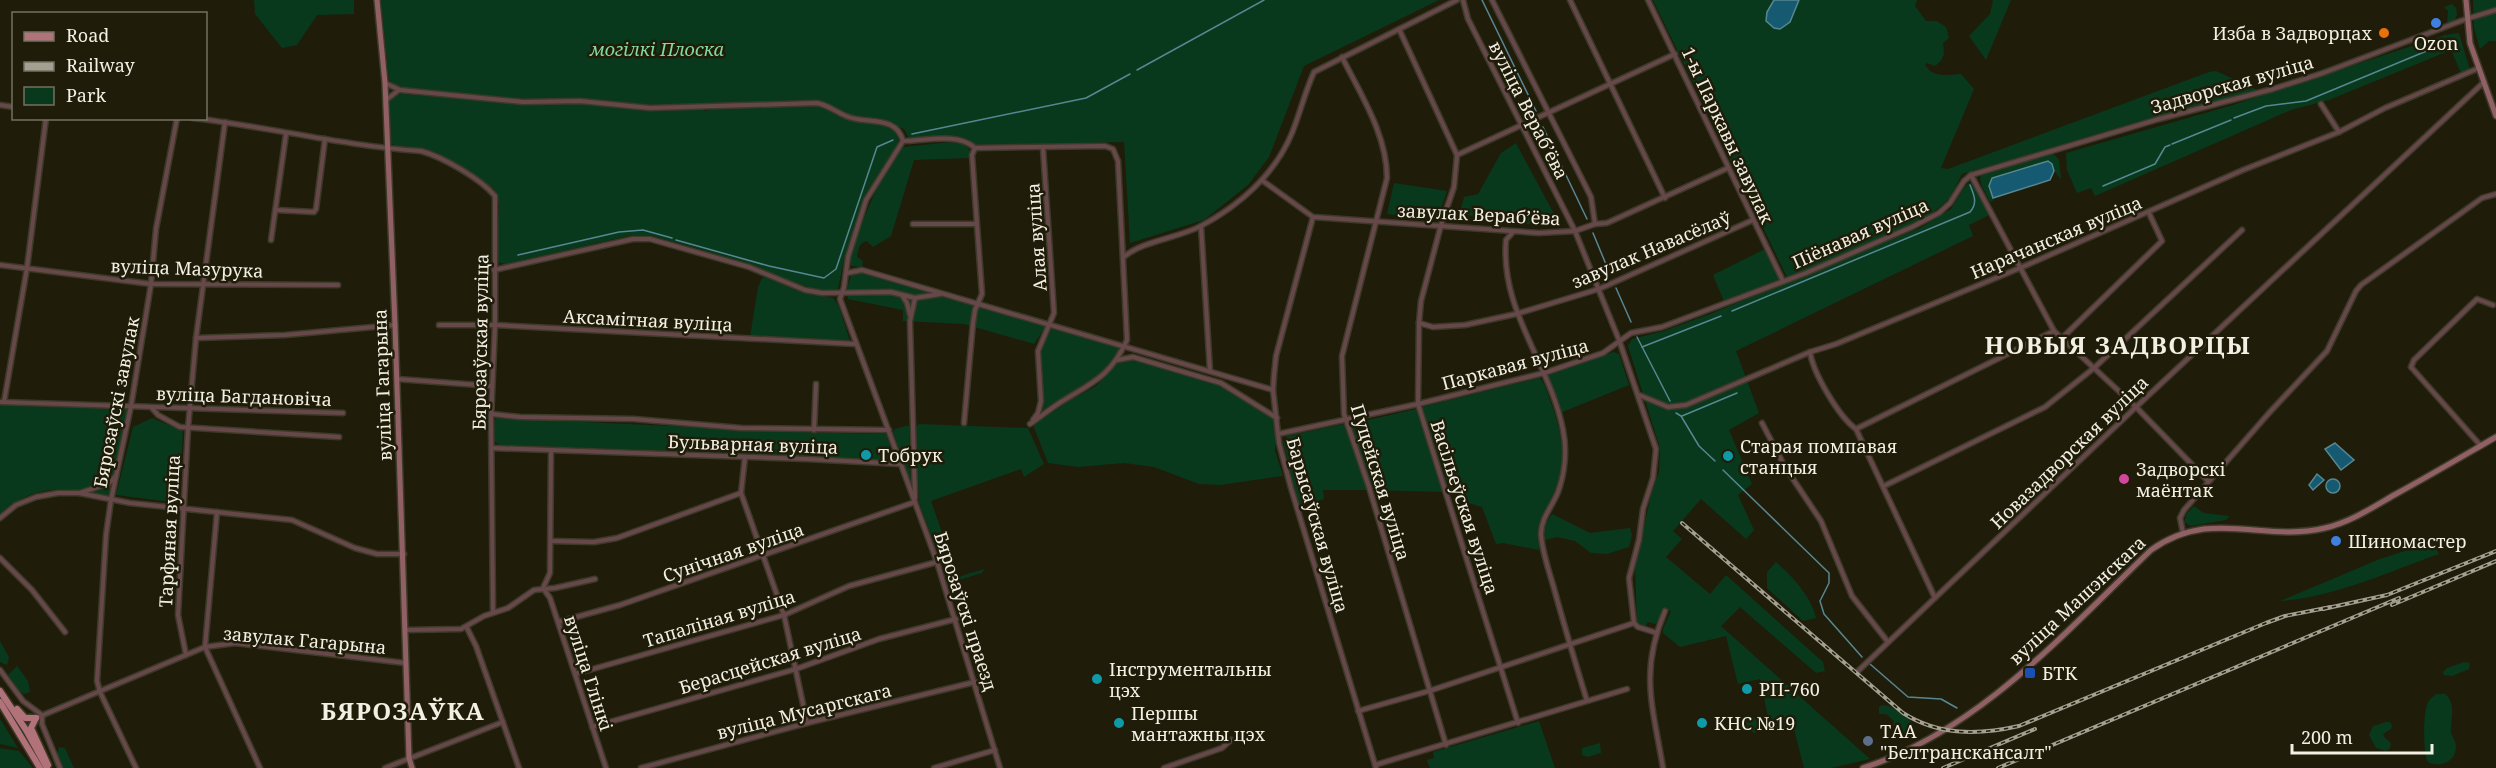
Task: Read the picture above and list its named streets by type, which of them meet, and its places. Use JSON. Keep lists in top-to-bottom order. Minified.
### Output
{"streets":{"main road":["вуліца Гагарына","вуліца Машэнскага"],"street":["Задворская вуліца","вуліца Верабʼёва","1-ы Паркавы завулак","завулак Верабʼёва","Піёнавая вуліца","Алая вуліца","Нарачанская вуліца","завулак Навасёлаў","вуліца Мазурука","Аксамітная вуліца","Бярозаўская вуліца","Паркавая вуліца","вуліца Багдановіча","Бярозаўскі завулак","Бульварная вуліца","Новазадворская вуліца","Пуцейская вуліца","Васільеўская вуліца","Барысаўская вуліца","Тарфяная вуліца","Сунічная вуліца","Бярозаўскі праезд","Тапаліная вуліца","завулак Гагарына","Берасцейская вуліца","вуліца Глінкі","вуліца Мусаргскага"]},"crossings":[["Задворская вуліца","Піёнавая вуліца"],["вуліца Верабʼёва","завулак Верабʼёва"],["вуліца Верабʼёва","Нарачанская вуліца"],["вуліца Верабʼёва","завулак Навасёлаў"],["вуліца Верабʼёва","Паркавая вуліца"],["1-ы Паркавы завулак","завулак Верабʼёва"],["1-ы Паркавы завулак","Піёнавая вуліца"],["1-ы Паркавы завулак","завулак Навасёлаў"],["1-ы Паркавы завулак","Паркавая вуліца"],["завулак Верабʼёва","Пуцейская вуліца"],["завулак Верабʼёва","Васільеўская вуліца"],["завулак Верабʼёва","Барысаўская вуліца"],["Піёнавая вуліца","Паркавая вуліца"],["завулак Навасёлаў","Васільеўская вуліца"],["вуліца Мазурука","Бярозаўскі завулак"],["вуліца Мазурука","Тарфяная вуліца"],["Аксамітная вуліца","Бярозаўская вуліца"],["Бярозаўская вуліца","вуліца Гагарына"],["Бярозаўская вуліца","Бульварная вуліца"],["Бярозаўская вуліца","Тарфяная вуліца"],["Паркавая вуліца","Пуцейская вуліца"],["Паркавая вуліца","Васільеўская вуліца"],["Паркавая вуліца","Барысаўская вуліца"],["вуліца Гагарына","завулак Гагарына"],["вуліца Багдановіча","Бярозаўскі завулак"],["вуліца Багдановіча","Тарфяная вуліца"],["Бярозаўскі завулак","завулак Гагарына"],["Бульварная вуліца","Бярозаўскі праезд"],["Тарфяная вуліца","завулак Гагарына"],["Сунічная вуліца","Бярозаўскі праезд"],["Сунічная вуліца","вуліца Глінкі"],["Бярозаўскі праезд","Тапаліная вуліца"],["Бярозаўскі праезд","Берасцейская вуліца"],["Бярозаўскі праезд","вуліца Мусаргскага"],["Тапаліная вуліца","вуліца Глінкі"],["Берасцейская вуліца","вуліца Глінкі"]],"districts":["НОВЫЯ ЗАДВОРЦЫ","БЯРОЗАЎКА"],"parks":["могілкі Плоска"],"places":{"other":["Ozon","Изба в Задворцах","Тобрук","Старая помпавая станцыя","Задворскі маёнтак","Шиномастер","Інструментальны цэх","РП-760","Першы мантажны цэх","КНС №19","ТАА \"Белтранскансалт\""],"transit":["БТК"]},"legend":["Road","Railway","Park"],"scale_bar":"200 m"}
